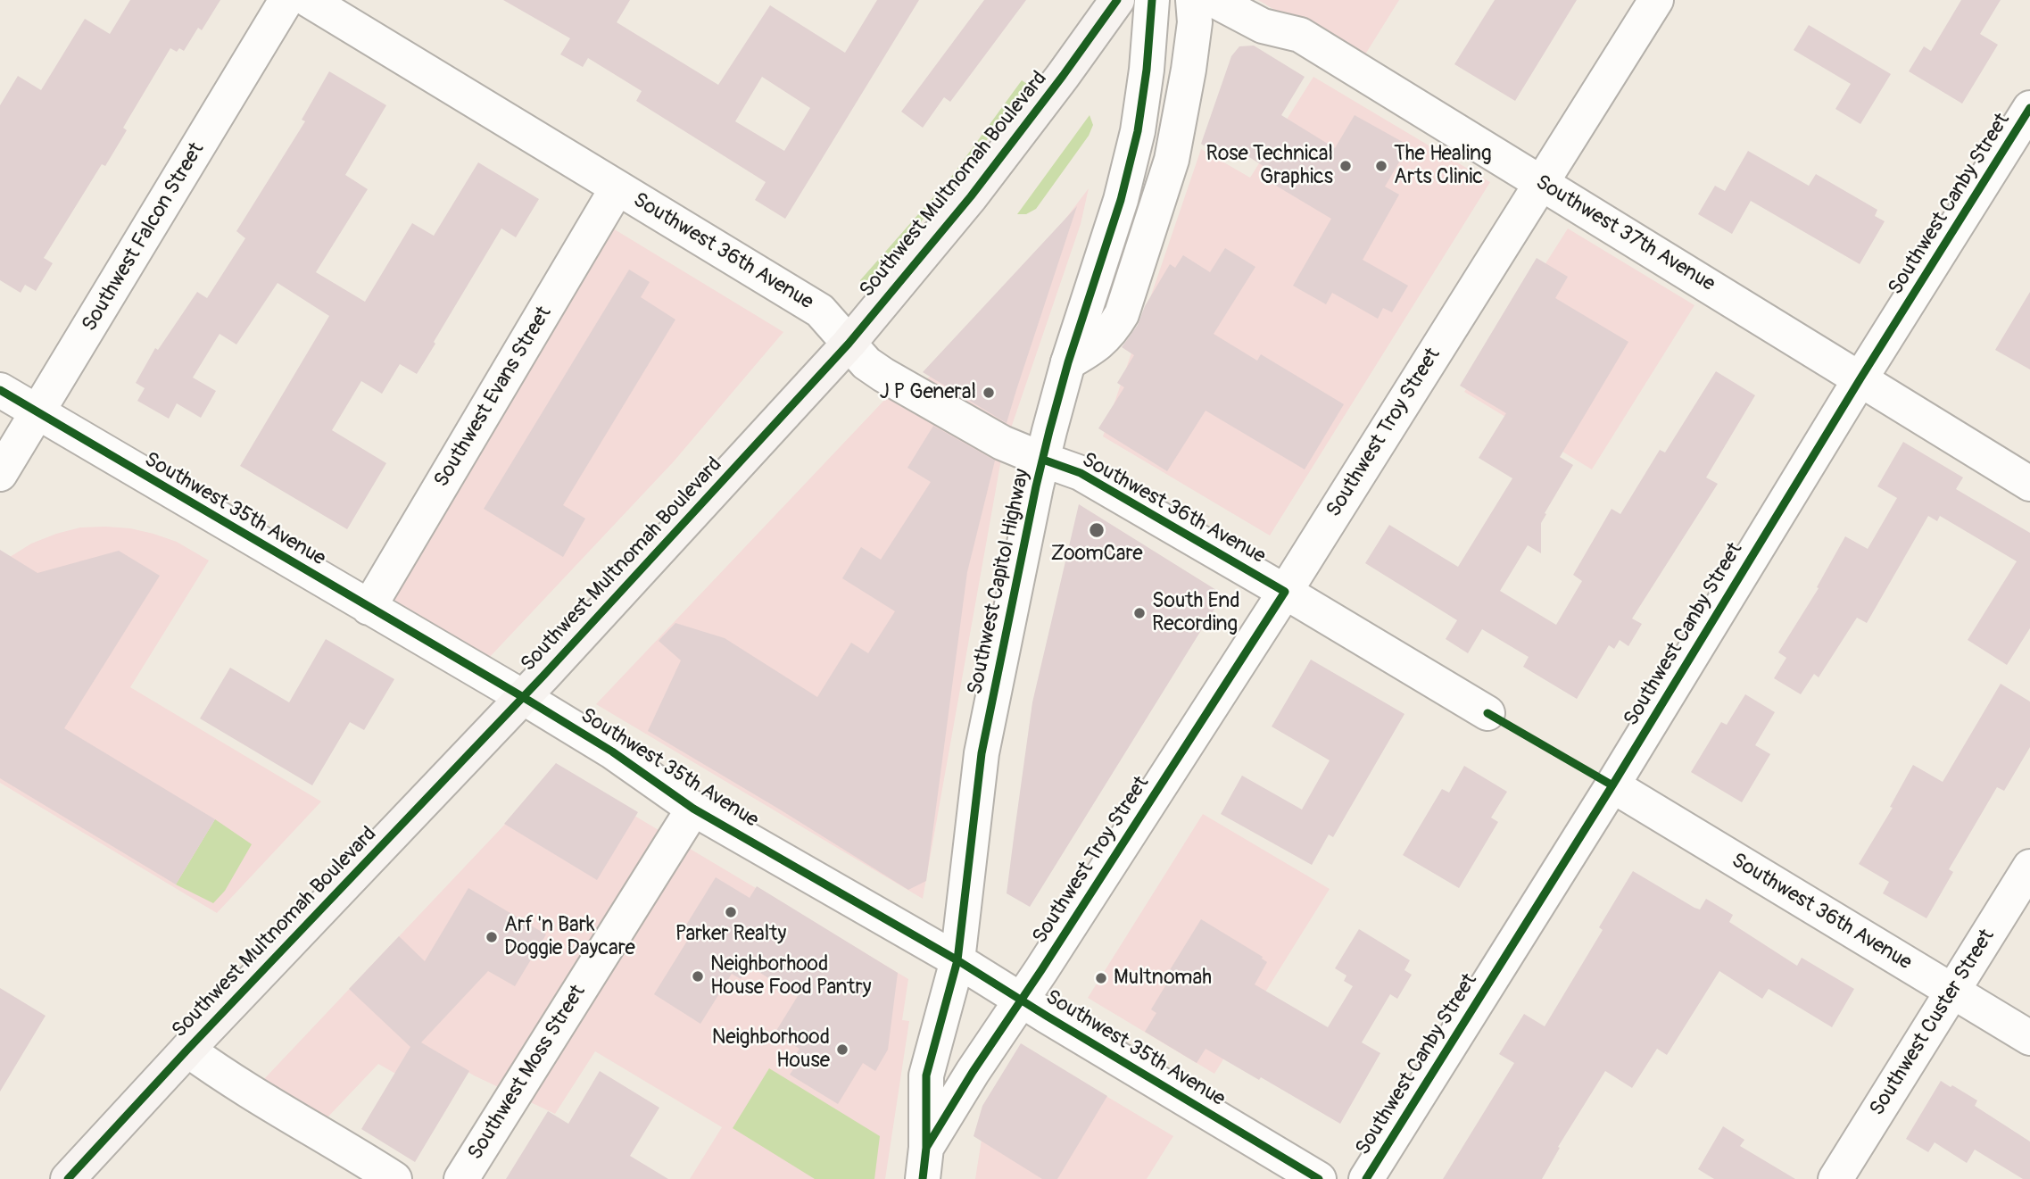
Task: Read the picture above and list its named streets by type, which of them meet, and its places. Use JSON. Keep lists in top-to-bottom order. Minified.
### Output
{"streets":{"main road":["Southwest Multnomah Boulevard"],"street":["Southwest Canby Street","Southwest 37th Avenue","Southwest Falcon Street","Southwest 36th Avenue","Southwest Evans Street","Southwest Troy Street","Southwest 35th Avenue","Southwest Capitol Highway","Southwest Custer Street","Southwest Moss Street"]},"crossings":[["Southwest Multnomah Boulevard","Southwest 36th Avenue"],["Southwest Multnomah Boulevard","Southwest 35th Avenue"],["Southwest Canby Street","Southwest 37th Avenue"],["Southwest Canby Street","Southwest 36th Avenue"],["Southwest 37th Avenue","Southwest Troy Street"],["Southwest Falcon Street","Southwest 35th Avenue"],["Southwest 36th Avenue","Southwest Evans Street"],["Southwest 36th Avenue","Southwest Troy Street"],["Southwest 36th Avenue","Southwest Capitol Highway"],["Southwest 36th Avenue","Southwest Custer Street"],["Southwest Evans Street","Southwest 35th Avenue"],["Southwest Troy Street","Southwest 35th Avenue"],["Southwest Troy Street","Southwest Capitol Highway"],["Southwest 35th Avenue","Southwest Capitol Highway"],["Southwest 35th Avenue","Southwest Moss Street"]],"places":["Rose Technical Graphics","The Healing Arts Clinic","J P General","ZoomCare","South End Recording","Parker Realty","Arf 'n Bark Doggie Daycare","Neighborhood House Food Pantry","Multnomah","Neighborhood House"]}
